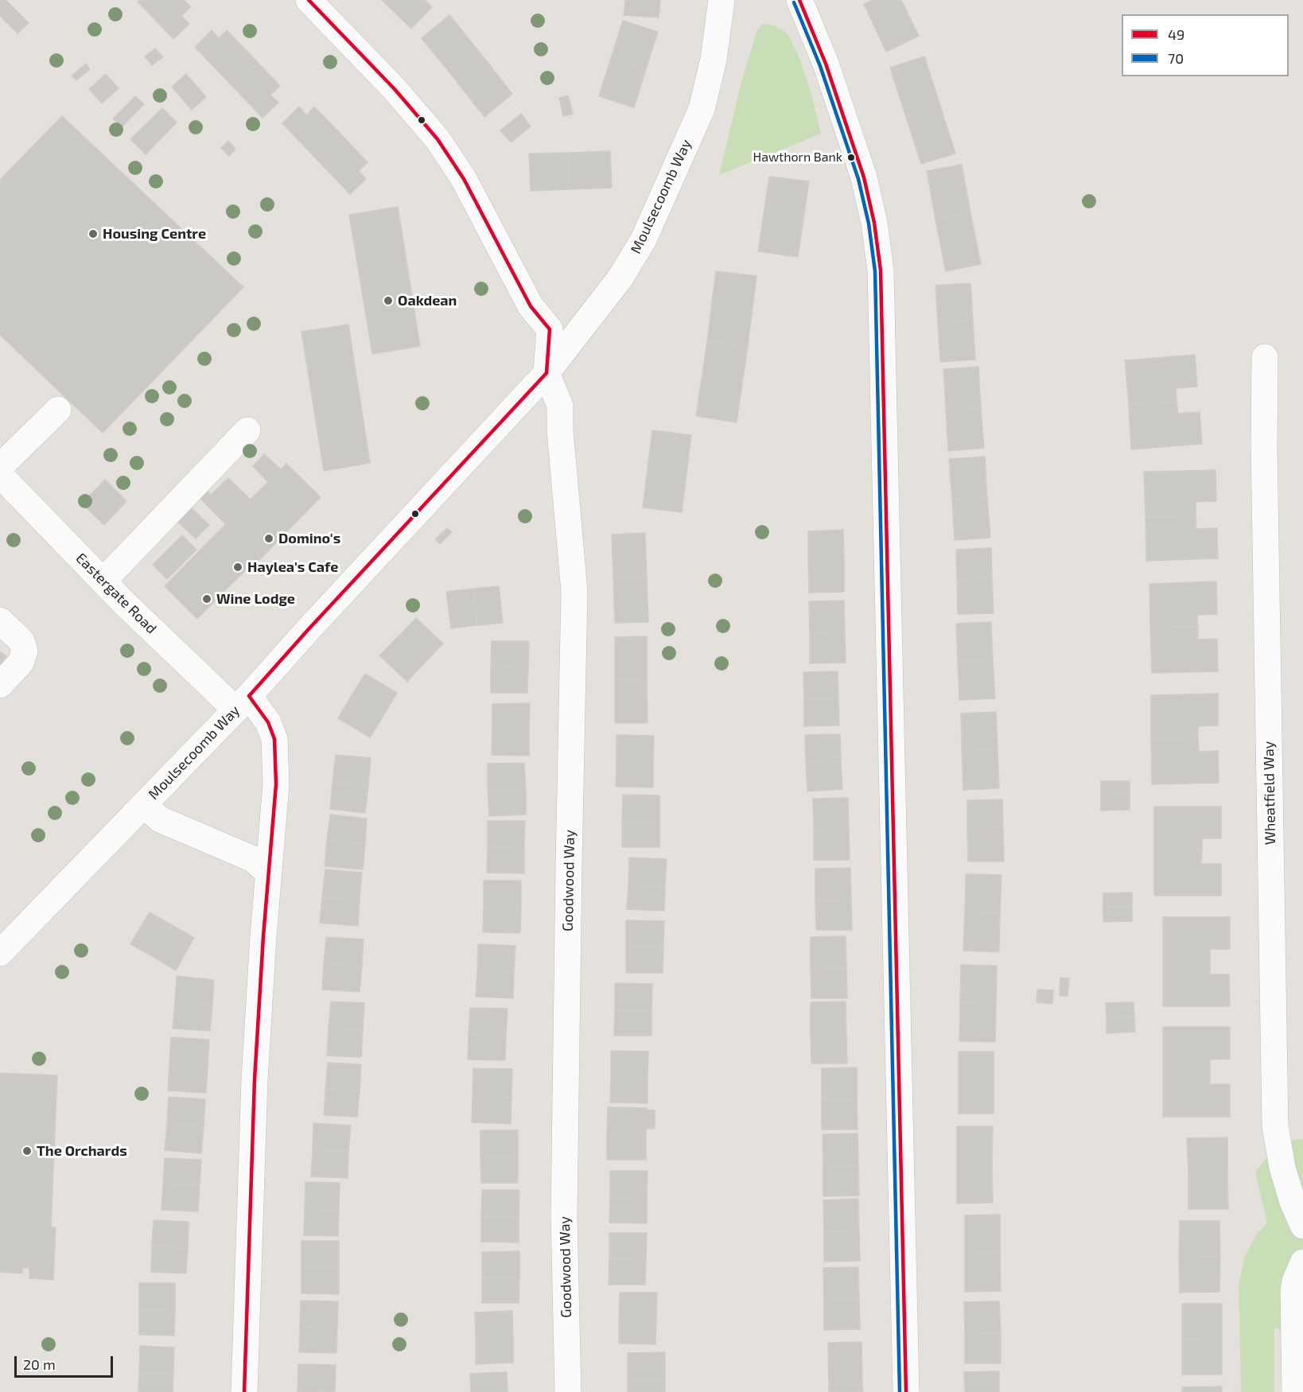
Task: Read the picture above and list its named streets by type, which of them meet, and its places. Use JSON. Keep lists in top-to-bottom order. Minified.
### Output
{"streets":{"street":["Moulsecoomb Way","Eastergate Road","Wheatfield Way","Goodwood Way"]},"crossings":[["Moulsecoomb Way","Eastergate Road"],["Moulsecoomb Way","Goodwood Way"]],"places":["Hawthorn Bank","Housing Centre","Oakdean","Domino's","Haylea's Cafe","Wine Lodge","The Orchards"],"lines":["transit line 49","transit line 70"],"legend":["49","70"],"scale_bar":"20 m"}
